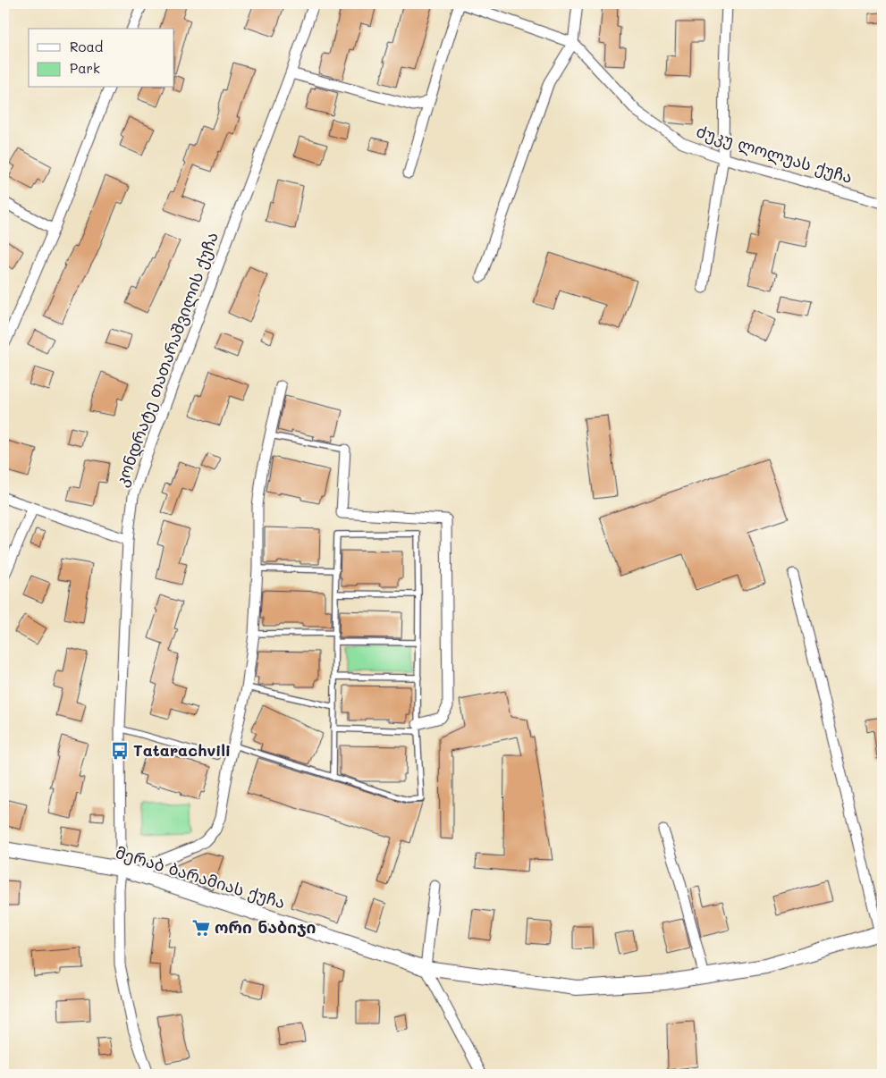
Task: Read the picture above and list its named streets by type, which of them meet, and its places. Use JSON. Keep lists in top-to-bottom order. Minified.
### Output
{"streets":{"main road":["მერაბ ბარამიას ქუჩა"],"street":["ძუკუ ლოლუას ქუჩა","კონდრატე თათარაშვილის ქუჩა"]},"crossings":[["კონდრატე თათარაშვილის ქუჩა","მერაბ ბარამიას ქუჩა"]],"places":{"bus stop":["Tatarachvili"],"supermarket":["ორი ნაბიჯი"]},"legend":["Road","Park"]}
